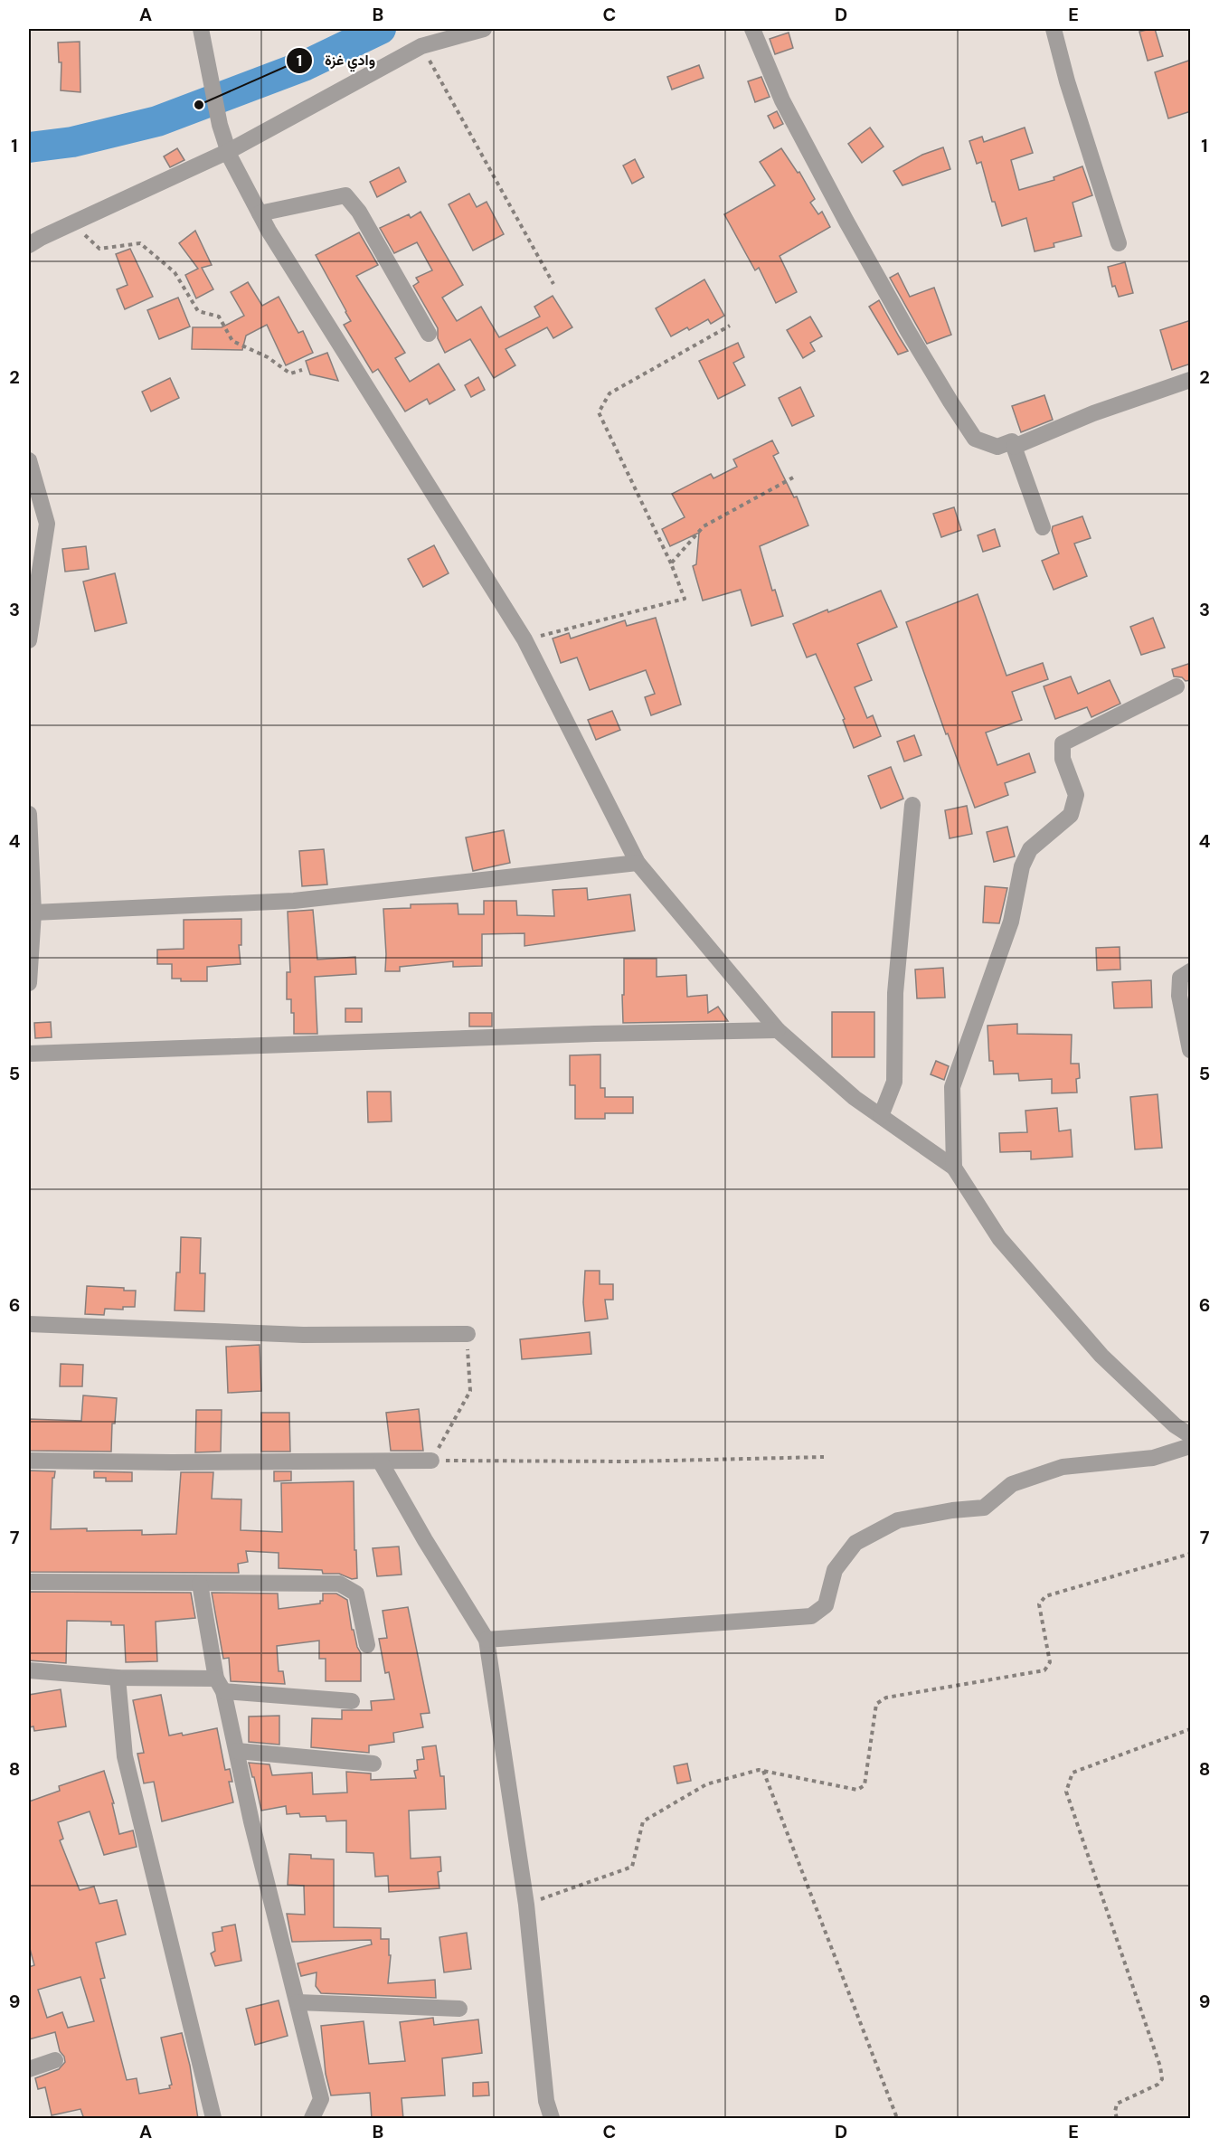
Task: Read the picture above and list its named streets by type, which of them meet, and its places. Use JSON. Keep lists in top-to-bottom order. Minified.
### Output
{"places":["وادي غزة"],"grid":{"columns":["A","B","C","D","E"],"rows":["1","2","3","4","5","6","7","8","9"]}}
